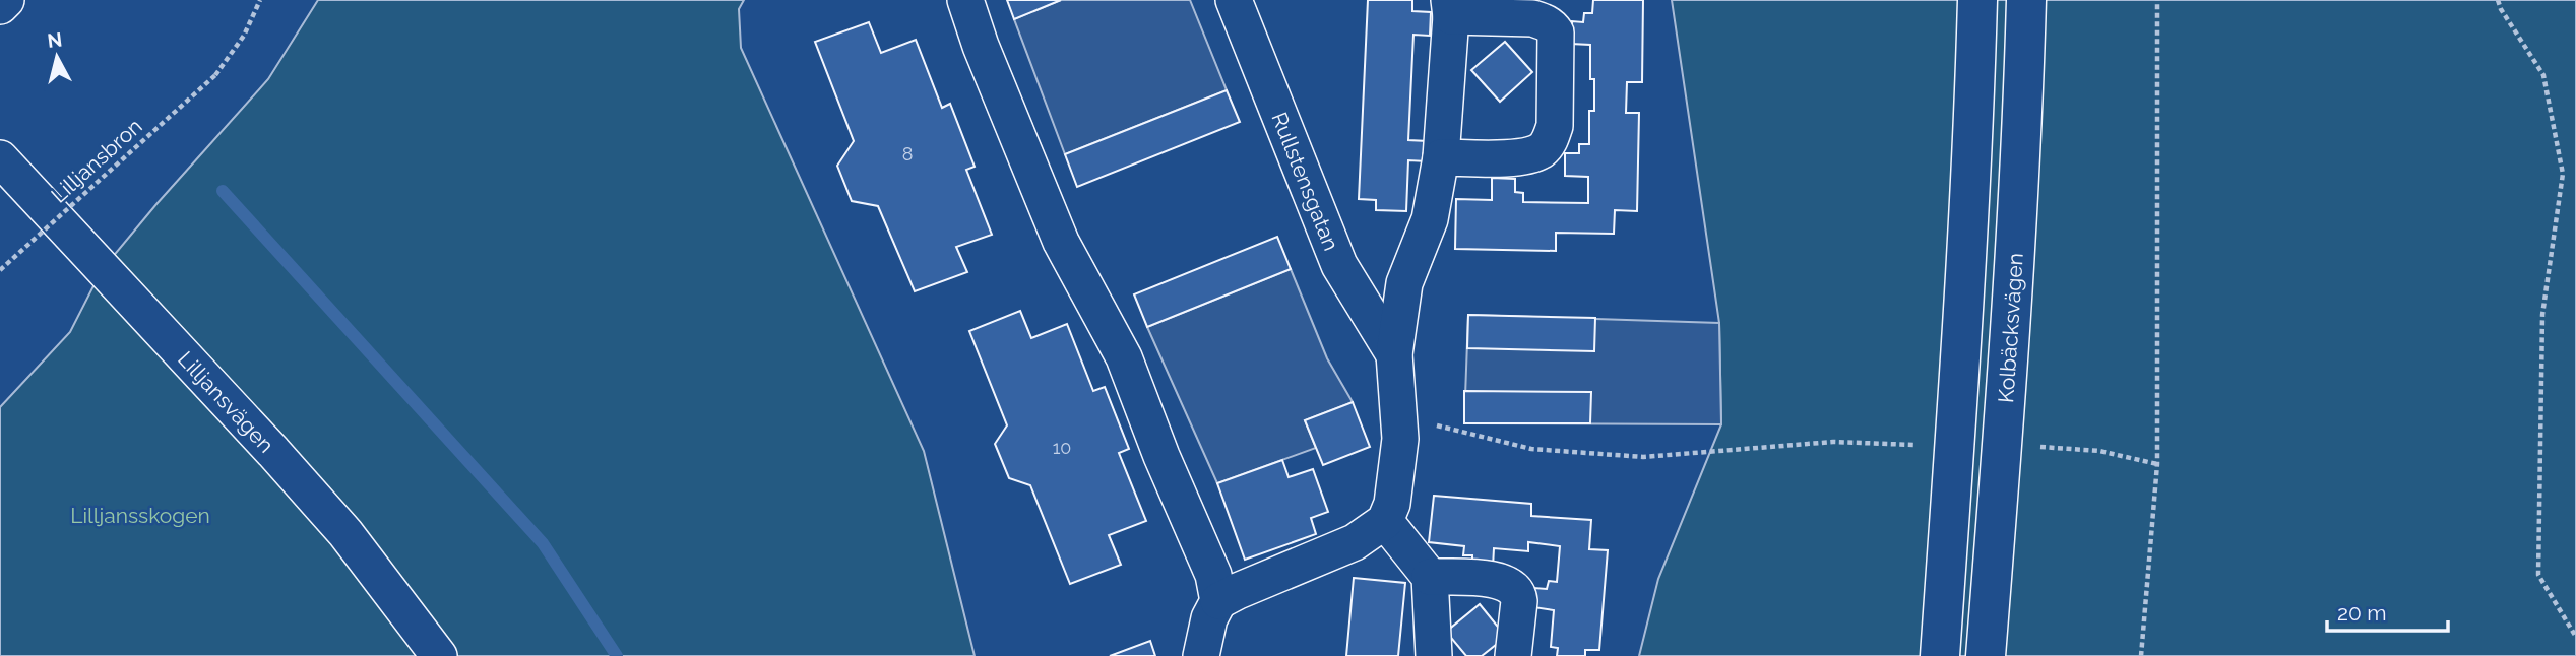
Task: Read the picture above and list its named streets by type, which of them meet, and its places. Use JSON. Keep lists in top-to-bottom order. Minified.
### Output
{"streets":{"highway":["Kolbäcksvägen"],"street":["Rullstensgatan","Lilljansvägen"],"path":["Lilljansbron"]},"parks":["Lilljansskogen"],"house_numbers":["8","10"],"scale_bar":"20 m","north":"top"}
